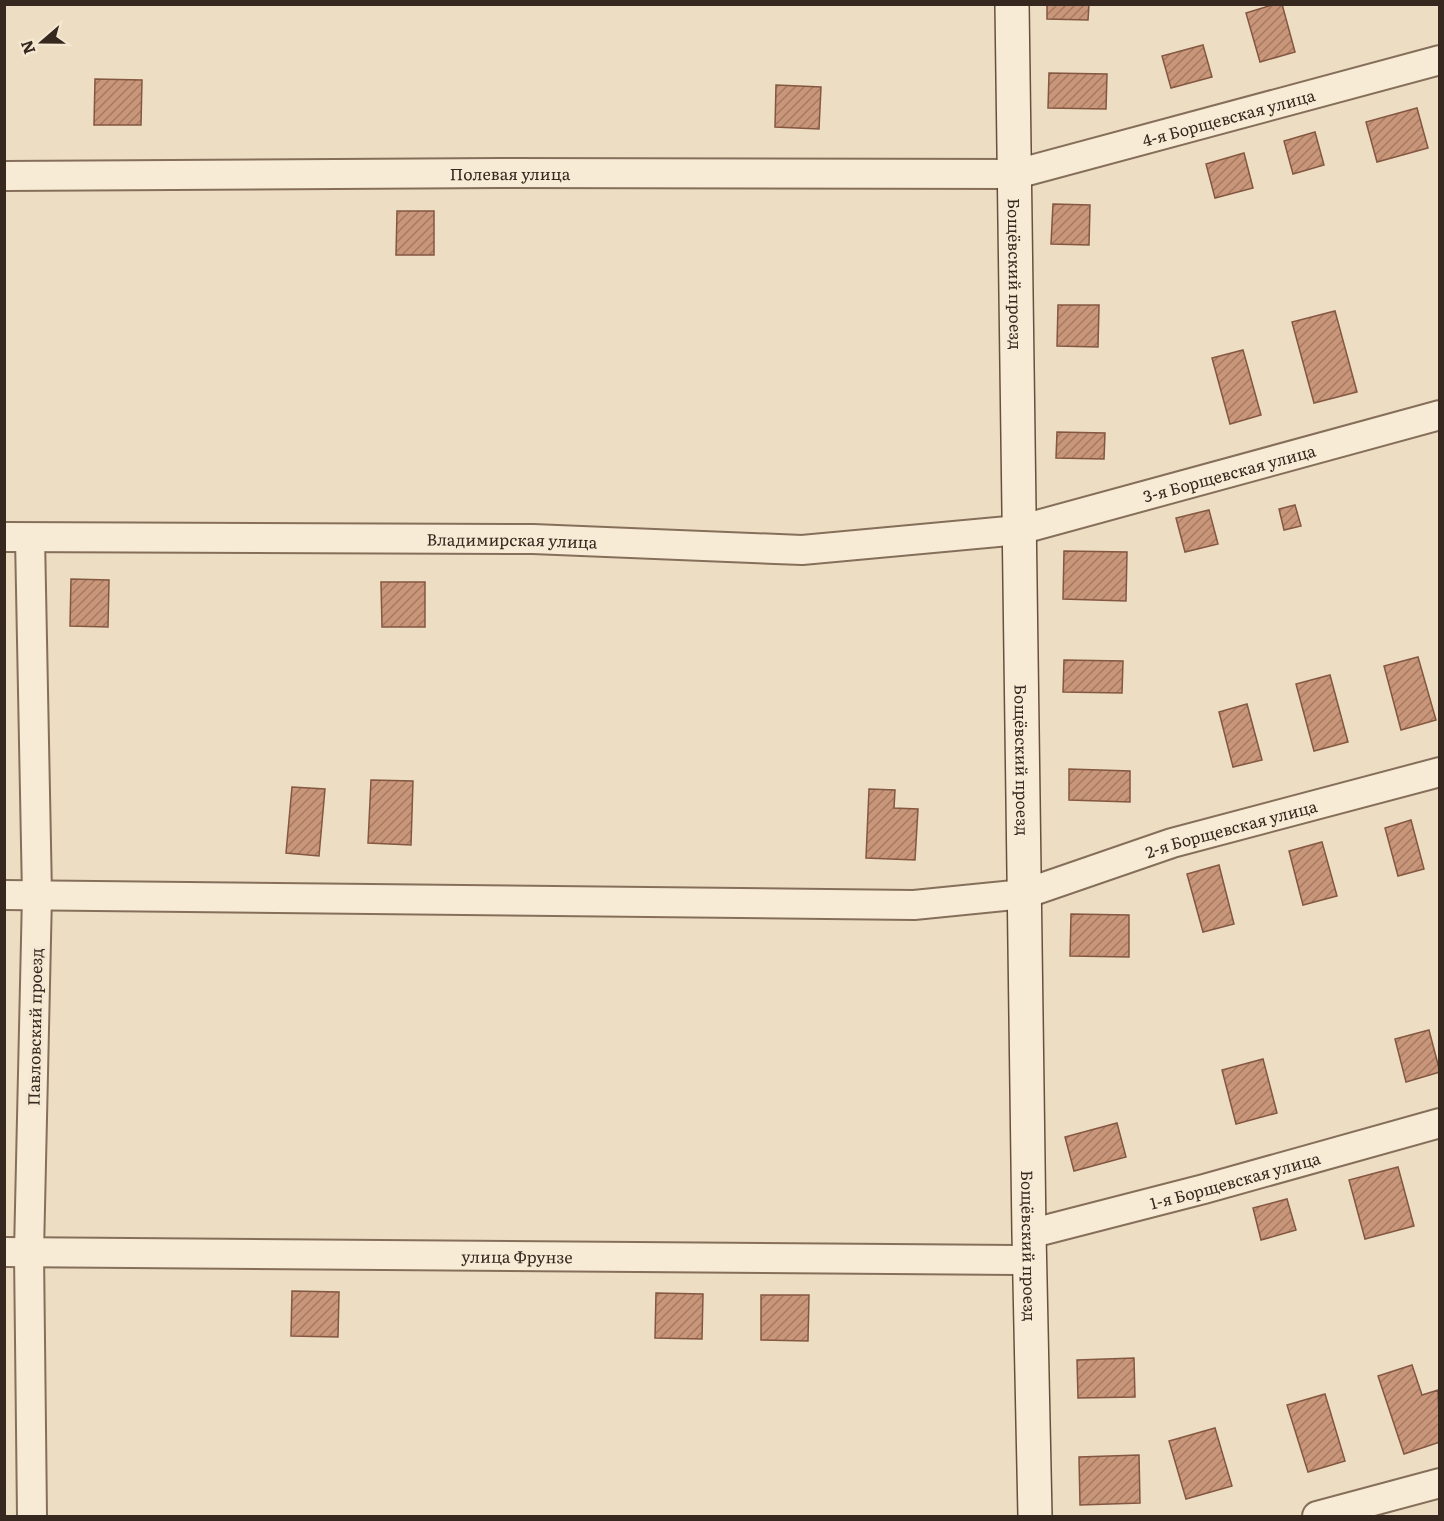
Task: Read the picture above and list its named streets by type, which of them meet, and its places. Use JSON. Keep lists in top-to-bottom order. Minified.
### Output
{"streets":{"street":["4-я Борщевская улица","Полевая улица","Бощёвский проезд","3-я Борщевская улица","Владимирская улица","2-я Борщевская улица","Павловский проезд","1-я Борщевская улица","улица Фрунзе"]},"crossings":[["4-я Борщевская улица","Полевая улица"],["4-я Борщевская улица","Бощёвский проезд"],["Полевая улица","Бощёвский проезд"],["Бощёвский проезд","3-я Борщевская улица"],["Бощёвский проезд","Владимирская улица"],["Бощёвский проезд","2-я Борщевская улица"],["Бощёвский проезд","1-я Борщевская улица"],["Бощёвский проезд","улица Фрунзе"],["3-я Борщевская улица","Владимирская улица"],["Владимирская улица","Павловский проезд"],["2-я Борщевская улица","Павловский проезд"],["Павловский проезд","улица Фрунзе"],["1-я Борщевская улица","улица Фрунзе"]],"north":"left"}
